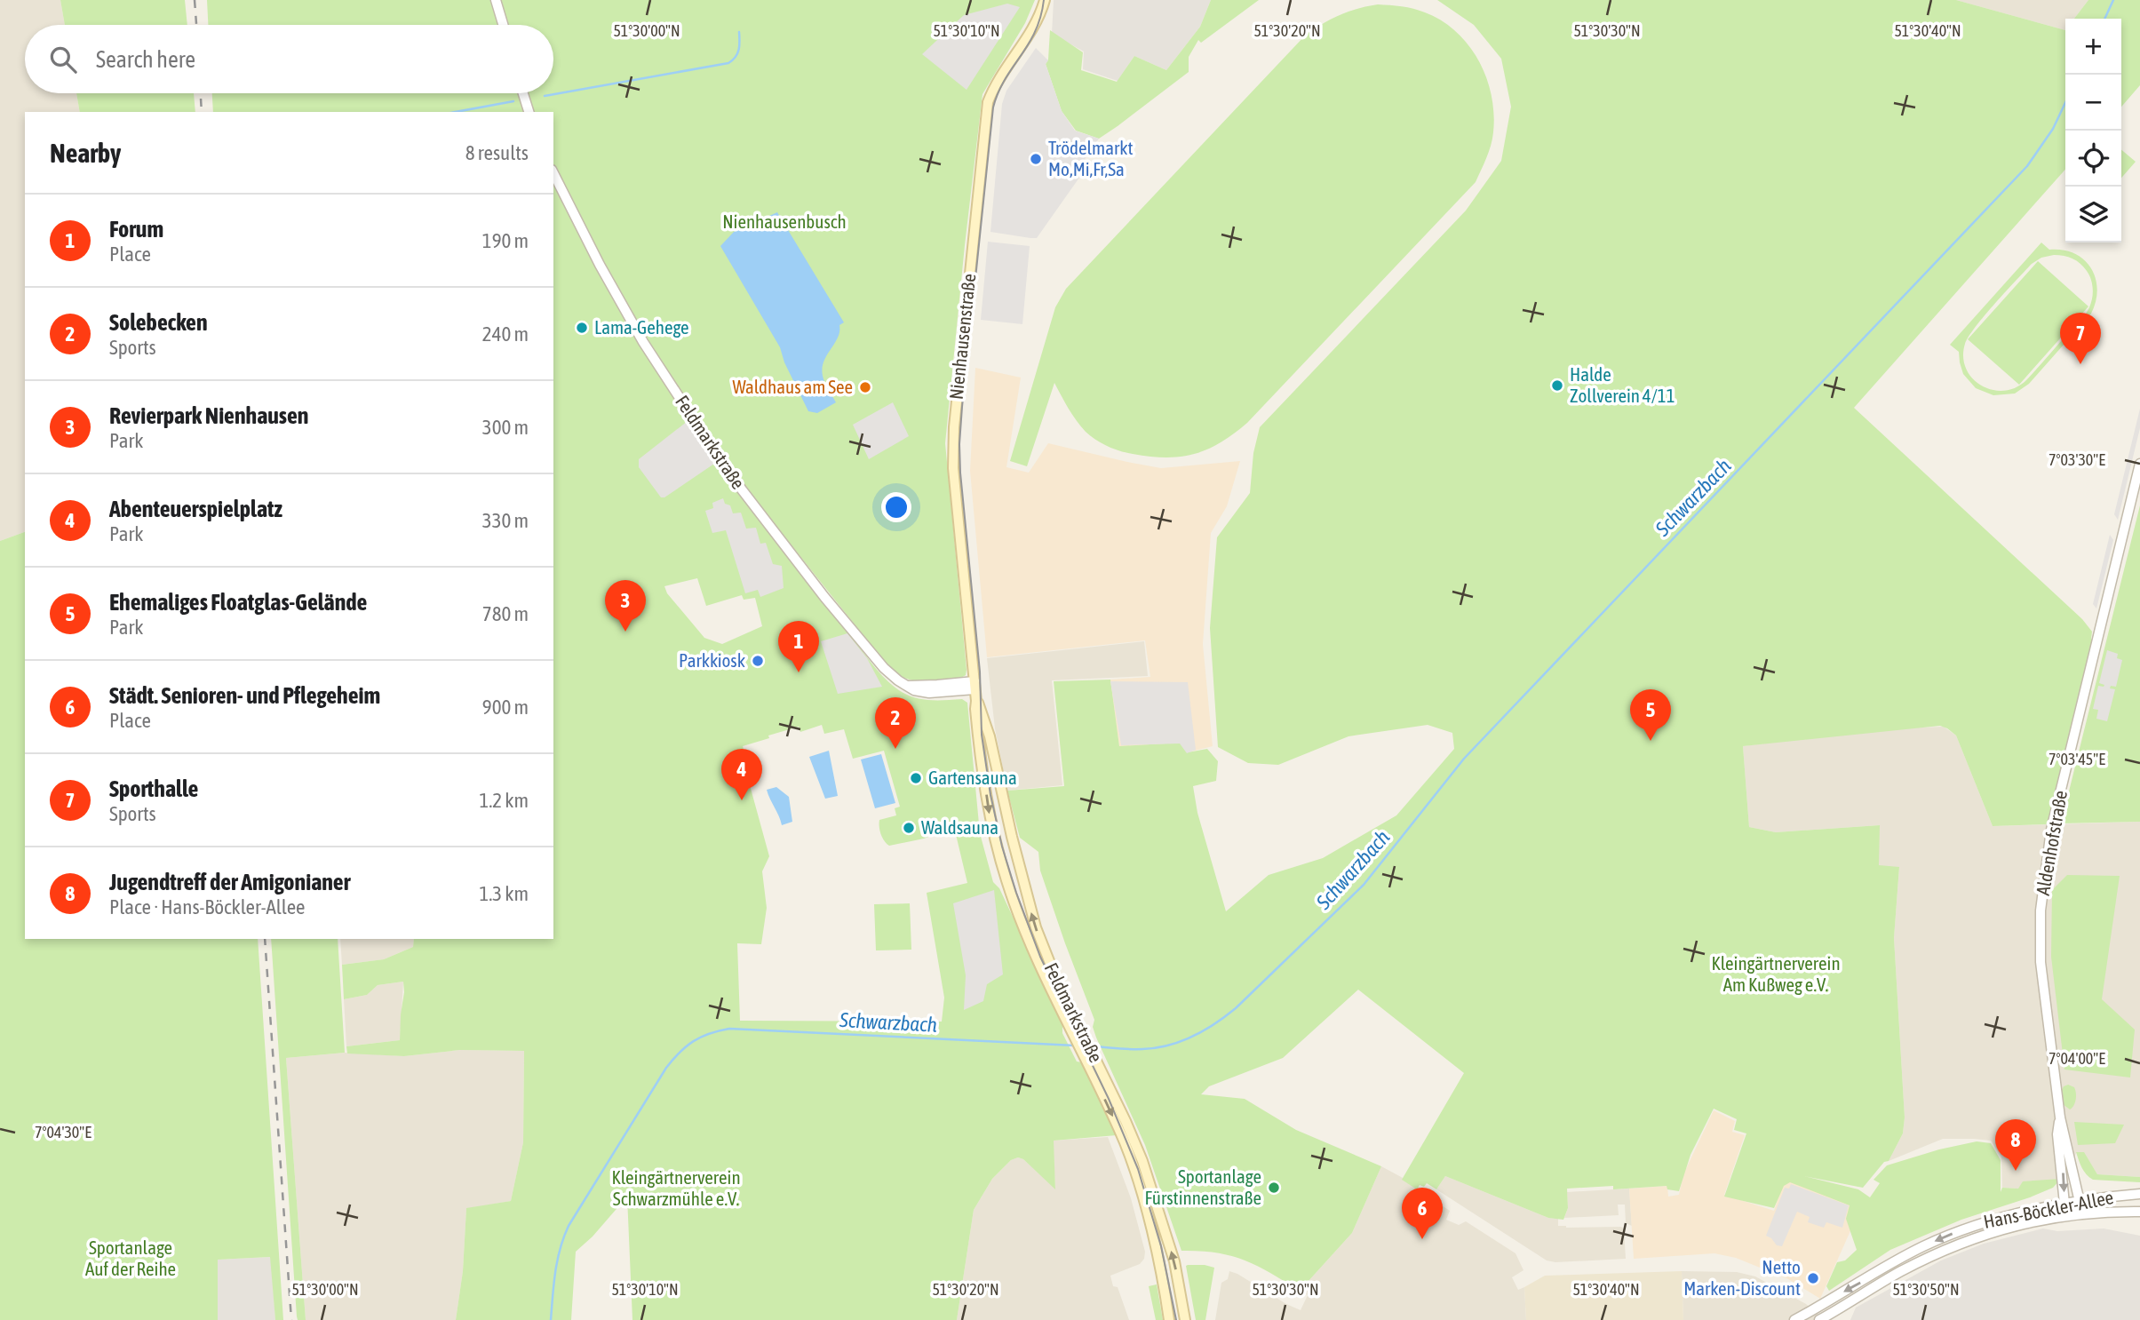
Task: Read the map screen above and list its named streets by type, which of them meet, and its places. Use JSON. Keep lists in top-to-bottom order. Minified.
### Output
{"streets":{"main road":["Nienhausenstraße","Feldmarkstraße"],"street":["Aldenhofstraße","Hans-Böckler-Allee"]},"crossings":[["Nienhausenstraße","Feldmarkstraße"],["Aldenhofstraße","Hans-Böckler-Allee"]],"water":["Schwarzbach"],"parks":["Nienhausenbusch","Kleingärtnerverein Am Kußweg e.V.","Kleingärtnerverein Schwarzmühle e.V.","Sportanlage Auf der Reihe"],"places":["Trödelmarkt Mo,Mi,Fr,Sa","Lama-Gehege","Halde Zollverein 4/11","Waldhaus am See","Parkkiosk","Gartensauna","Waldsauna","Sportanlage Fürstinnenstraße","Netto Marken-Discount"],"page":{"map_buttons":["+","−"],"search":"Search here","heading":["Nearby","8 results"],"list":[{"mark":"1","name":"Forum","note":"Place","value":"190 m"},{"mark":"2","name":"Solebecken","note":"Sports","value":"240 m"},{"mark":"3","name":"Revierpark Nienhausen","note":"Park","value":"300 m"},{"mark":"4","name":"Abenteuerspielplatz","note":"Park","value":"330 m"},{"mark":"5","name":"Ehemaliges Floatglas-Gelände","note":"Park","value":"780 m"},{"mark":"6","name":"Städt. Senioren- und Pflegeheim","note":"Place","value":"900 m"},{"mark":"7","name":"Sporthalle","note":"Sports","value":"1.2 km"},{"mark":"8","name":"Jugendtreff der Amigonianer","note":"Place · Hans-Böckler-Allee","value":"1.3 km"}],"pins":["7","3","1","5","2","4","8","6"]},"coordinates":["51°30'00\"N","51°30'10\"N","51°30'20\"N","51°30'30\"N","51°30'40\"N","7°03'30\"E","7°03'45\"E","7°04'00\"E","7°04'30\"E","51°30'50\"N"]}
